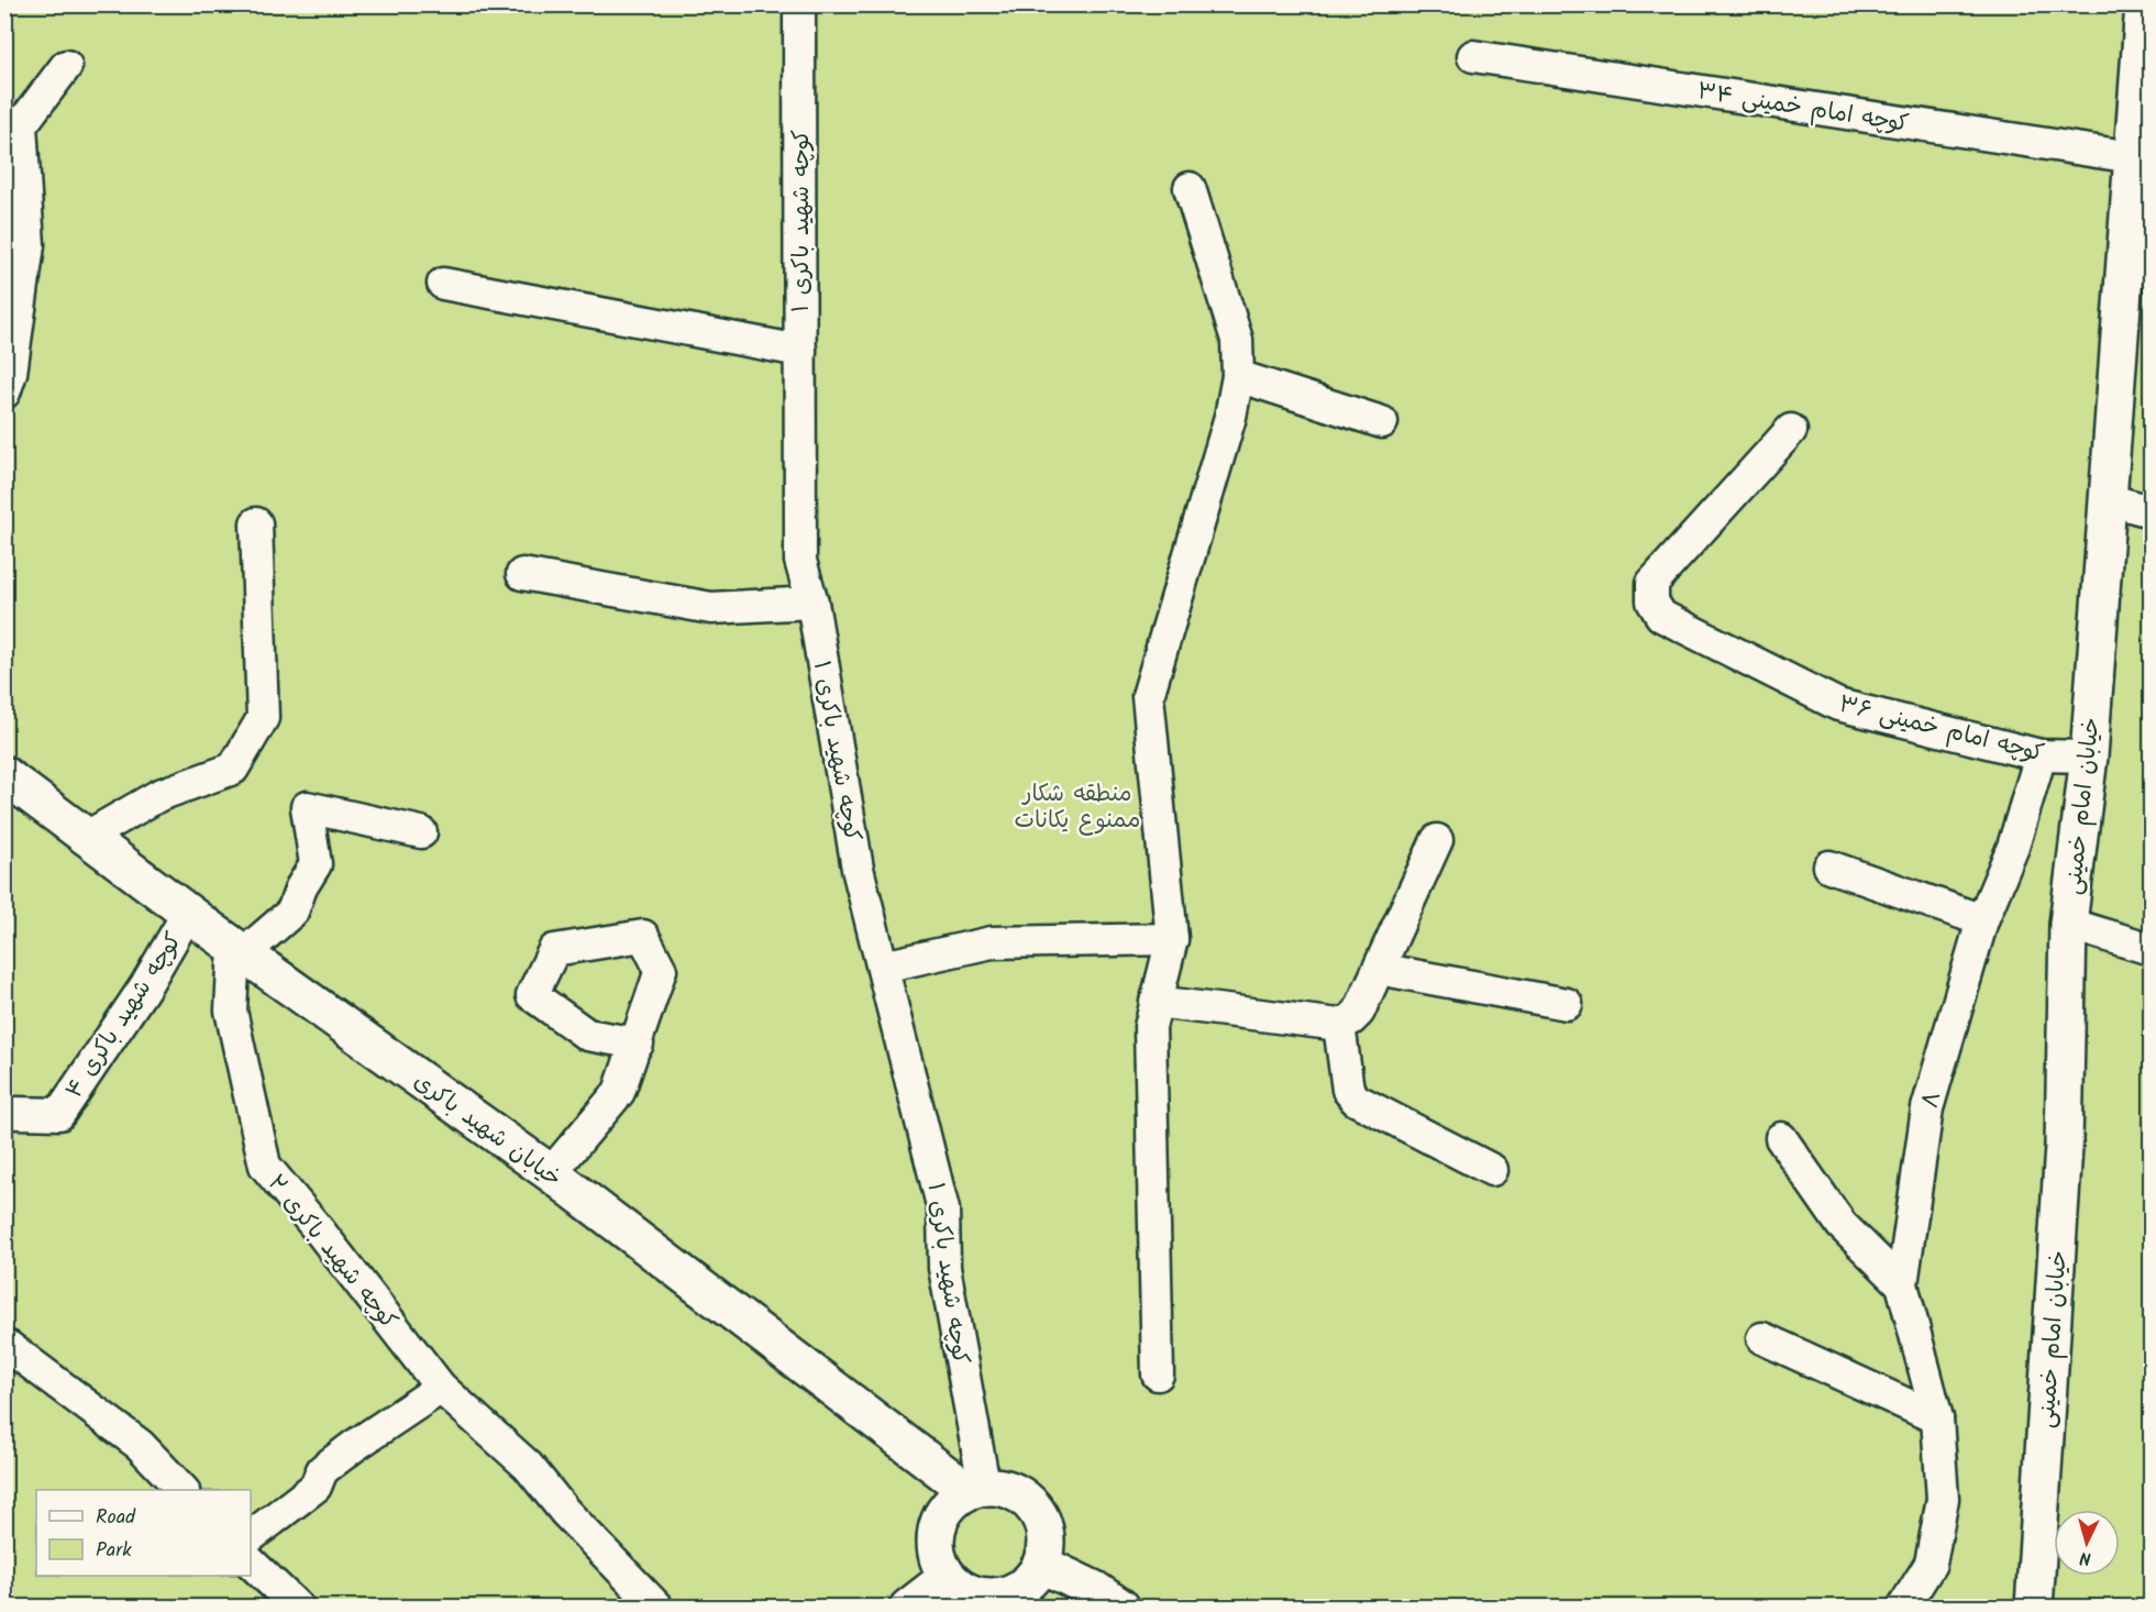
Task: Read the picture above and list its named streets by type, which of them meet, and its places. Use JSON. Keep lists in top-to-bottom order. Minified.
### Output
{"streets":{"main road":["خیابان امام خمینی","خیابان شهید باکری"],"street":["کوچه امام خمینی ۳۴","کوچه شهید باکری ۱","کوچه امام خمینی ۳۶","کوچه شهید باکری ۴","۸","کوچه شهید باکری ۲"]},"crossings":[["کوچه امام خمینی ۳۴","خیابان امام خمینی"],["کوچه شهید باکری ۱","خیابان شهید باکری"],["کوچه امام خمینی ۳۶","خیابان امام خمینی"],["کوچه امام خمینی ۳۶","۸"],["کوچه شهید باکری ۴","خیابان شهید باکری"],["خیابان شهید باکری","کوچه شهید باکری ۲"]],"parks":["منطقه شکار ممنوع یکانات"],"legend":["Road","Park"],"north":"bottom"}
